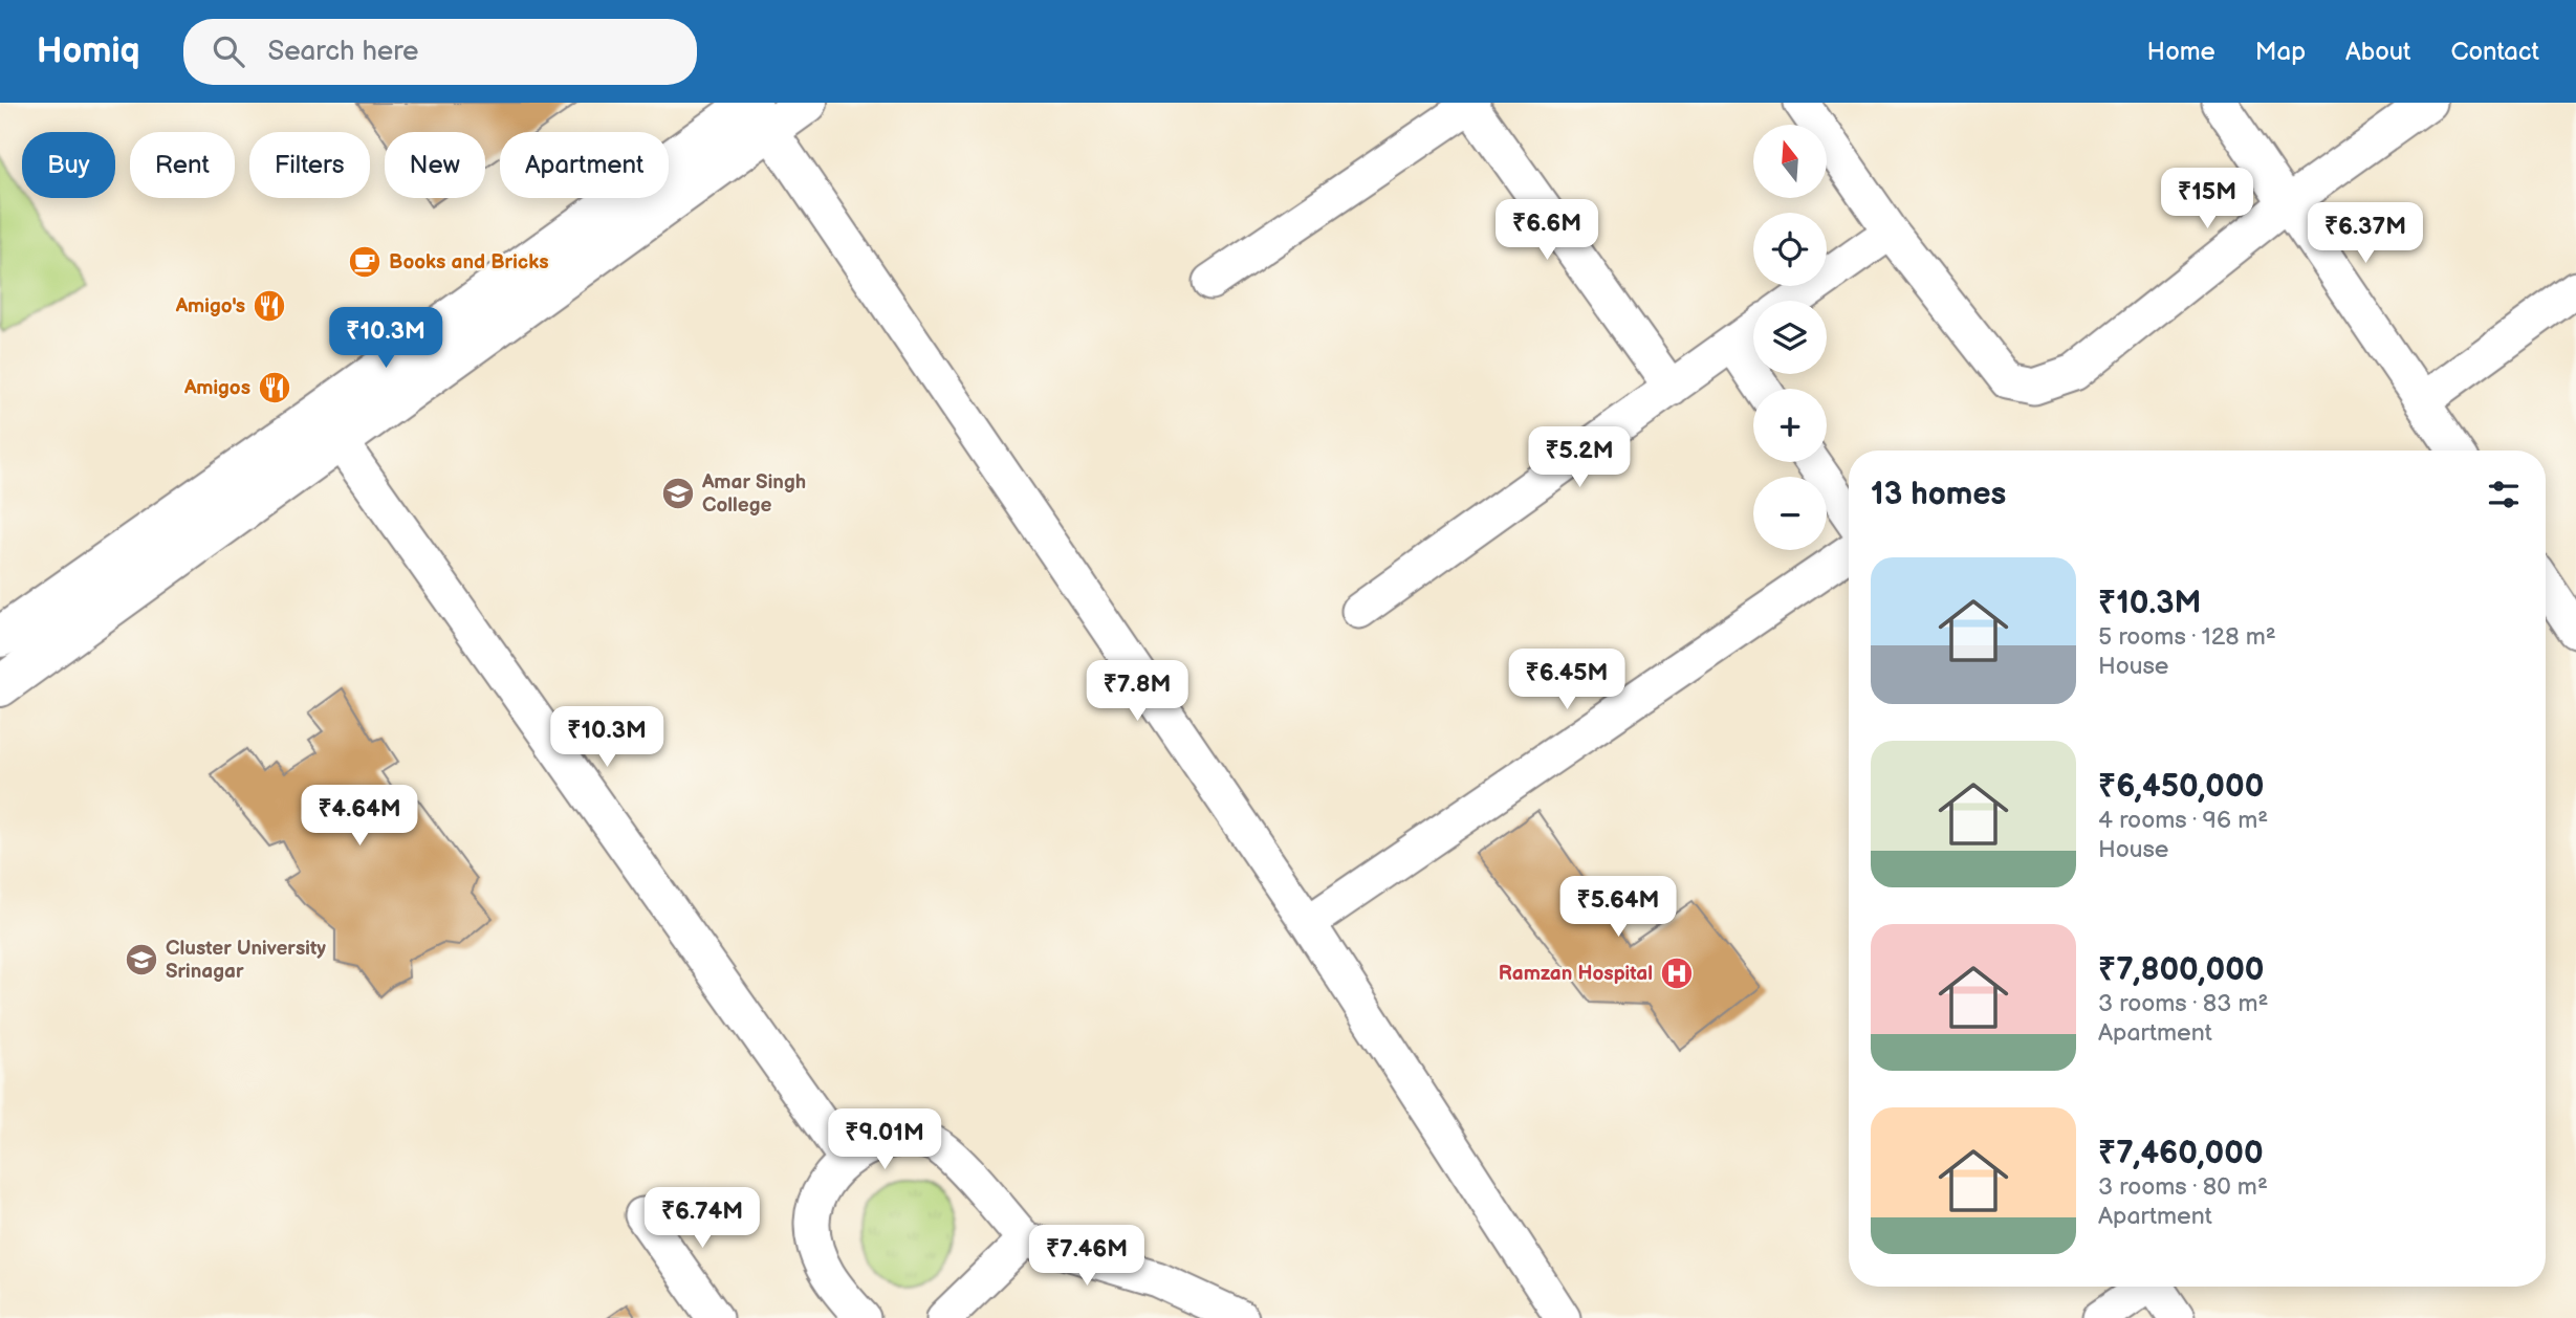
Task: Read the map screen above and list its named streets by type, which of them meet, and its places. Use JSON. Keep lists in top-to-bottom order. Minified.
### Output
{"places":{"cafe":["Books and Bricks"],"restaurant":["Amigo's","Amigos"],"school or university":["Amar Singh College","Cluster University Srinagar"],"hospital":["Ramzan Hospital"]},"north":"top","page":{"header":"Homiq","search":"Search here","nav":["Home","Map","About","Contact"],"map_buttons":["+","−"],"chip":["Buy","Rent","Filters","New","Apartment"],"price":["₹15M","₹6.6M","₹6.37M","₹10.3M","₹5.2M","₹6.45M","₹7.8M","₹10.3M","₹4.64M","₹5.64M","₹9.01M","₹6.74M","₹7.46M"],"heading":"13 homes","list":[{"name":"₹10.3M","note":"5 rooms · 128 m² · House"},{"name":"₹6,450,000","note":"4 rooms · 96 m² · House"},{"name":"₹7,800,000","note":"3 rooms · 83 m² · Apartment"},{"name":"₹7,460,000","note":"3 rooms · 80 m² · Apartment"}]}}
